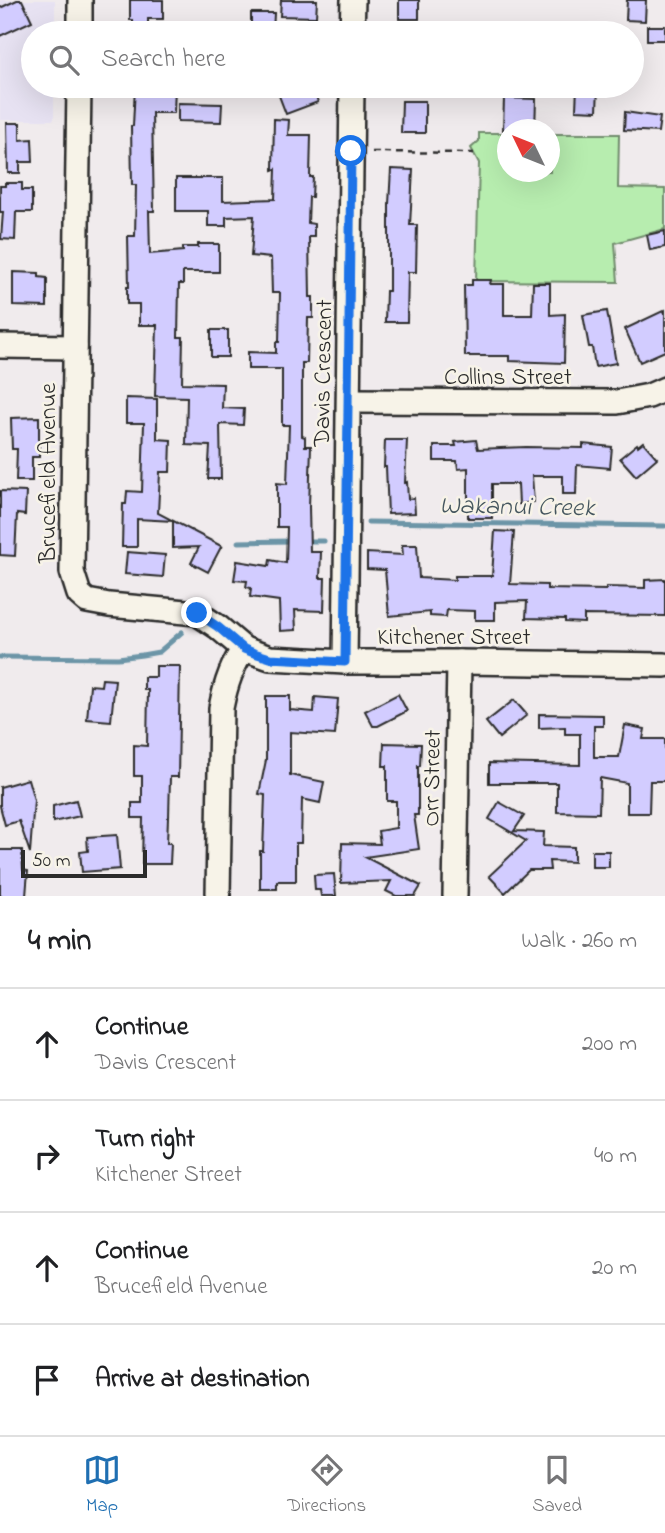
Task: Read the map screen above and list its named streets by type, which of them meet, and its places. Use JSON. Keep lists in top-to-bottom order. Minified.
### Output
{"streets":{"street":["Davis Crescent","Collins Street","Brucefield Avenue","Kitchener Street","Orr Street"]},"crossings":[["Davis Crescent","Collins Street"],["Davis Crescent","Kitchener Street"],["Brucefield Avenue","Kitchener Street"],["Kitchener Street","Orr Street"]],"water":["Wakanui Creek"],"scale_bar":"50 m","north":"top left","page":{"search":"Search here","scale":"50 m","heading":["4 min","Walk · 260 m"],"list":[["Continue","Davis Crescent","200 m"],["Turn right","Kitchener Street","40 m"],["Continue","Brucefield Avenue","20 m"],"Arrive at destination"],"nav":["Map","Directions","Saved"]}}
